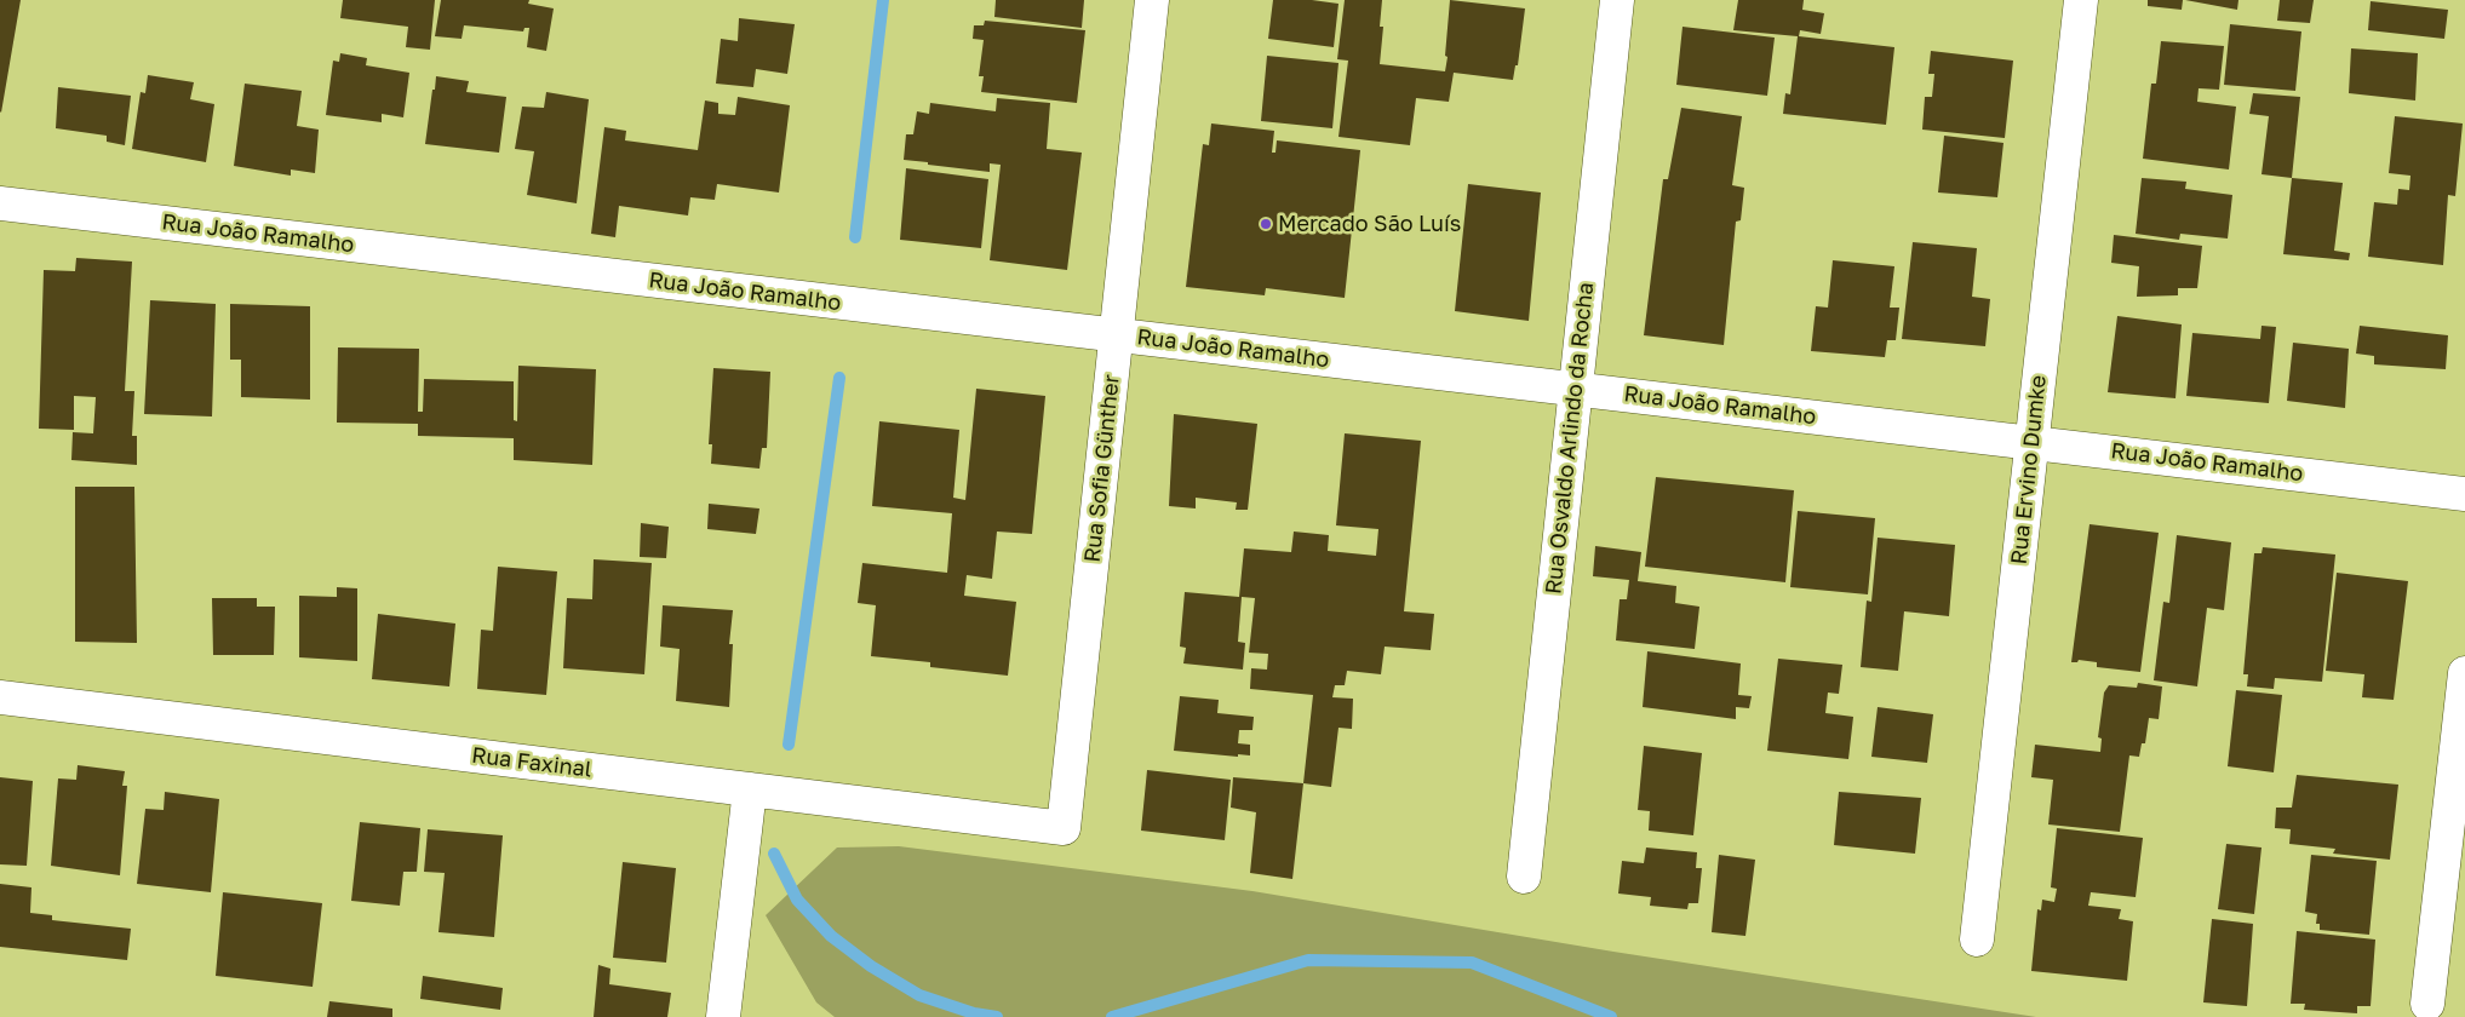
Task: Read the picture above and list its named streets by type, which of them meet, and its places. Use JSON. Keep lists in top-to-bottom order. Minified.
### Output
{"streets":{"street":["Rua João Ramalho","Rua Osvaldo Arlindo da Rocha","Rua Sofia Günther","Rua Ervino Dumke","Rua Faxinal"]},"crossings":[["Rua João Ramalho","Rua Osvaldo Arlindo da Rocha"],["Rua João Ramalho","Rua Sofia Günther"],["Rua João Ramalho","Rua Ervino Dumke"],["Rua Sofia Günther","Rua Faxinal"]],"places":["Mercado São Luís"]}
